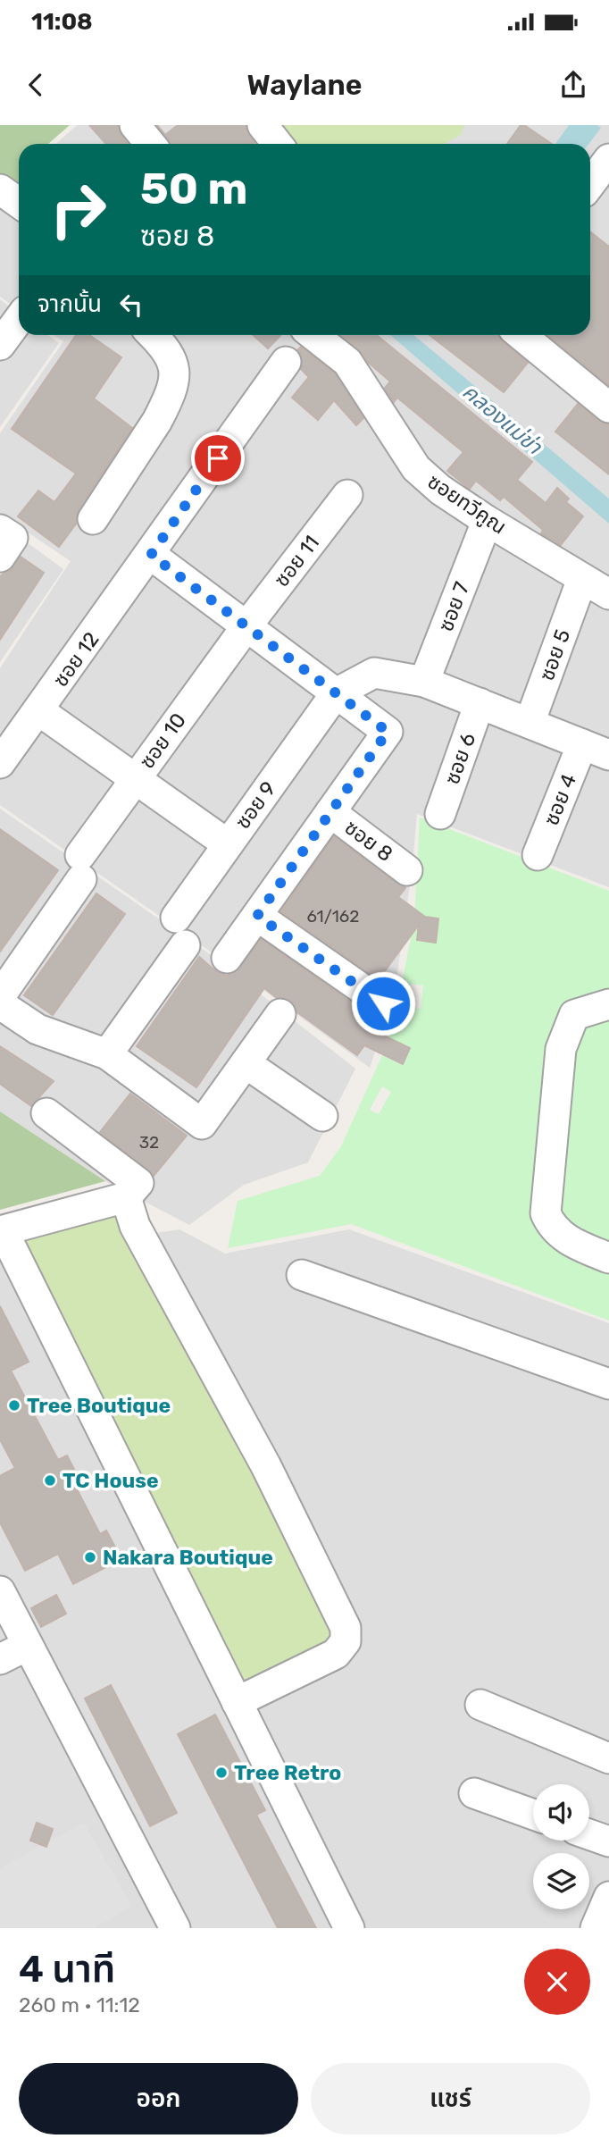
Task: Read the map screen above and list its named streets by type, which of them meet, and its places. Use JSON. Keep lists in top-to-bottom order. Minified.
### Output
{"streets":{"street":["ซอยทวีคูณ","ซอย 11","ซอย 7","ซอย 5","ซอย 12","ซอย 10","ซอย 6","ซอย 4","ซอย 9","ซอย 8"]},"crossings":[["ซอย 11","ซอย 10"],["ซอย 9","ซอย 8"]],"water":["คลองแม่ข่า"],"places":["Tree Boutique","TC House","Nakara Boutique","Tree Retro"],"house_numbers":["61/162","32"],"page":{"status":"11:08","header":"Waylane","turn":["50 m","ซอย 8"],"then":"จากนั้น","heading":["4 นาที","260 m · 11:12"],"buttons":["ออก","แชร์"]}}
